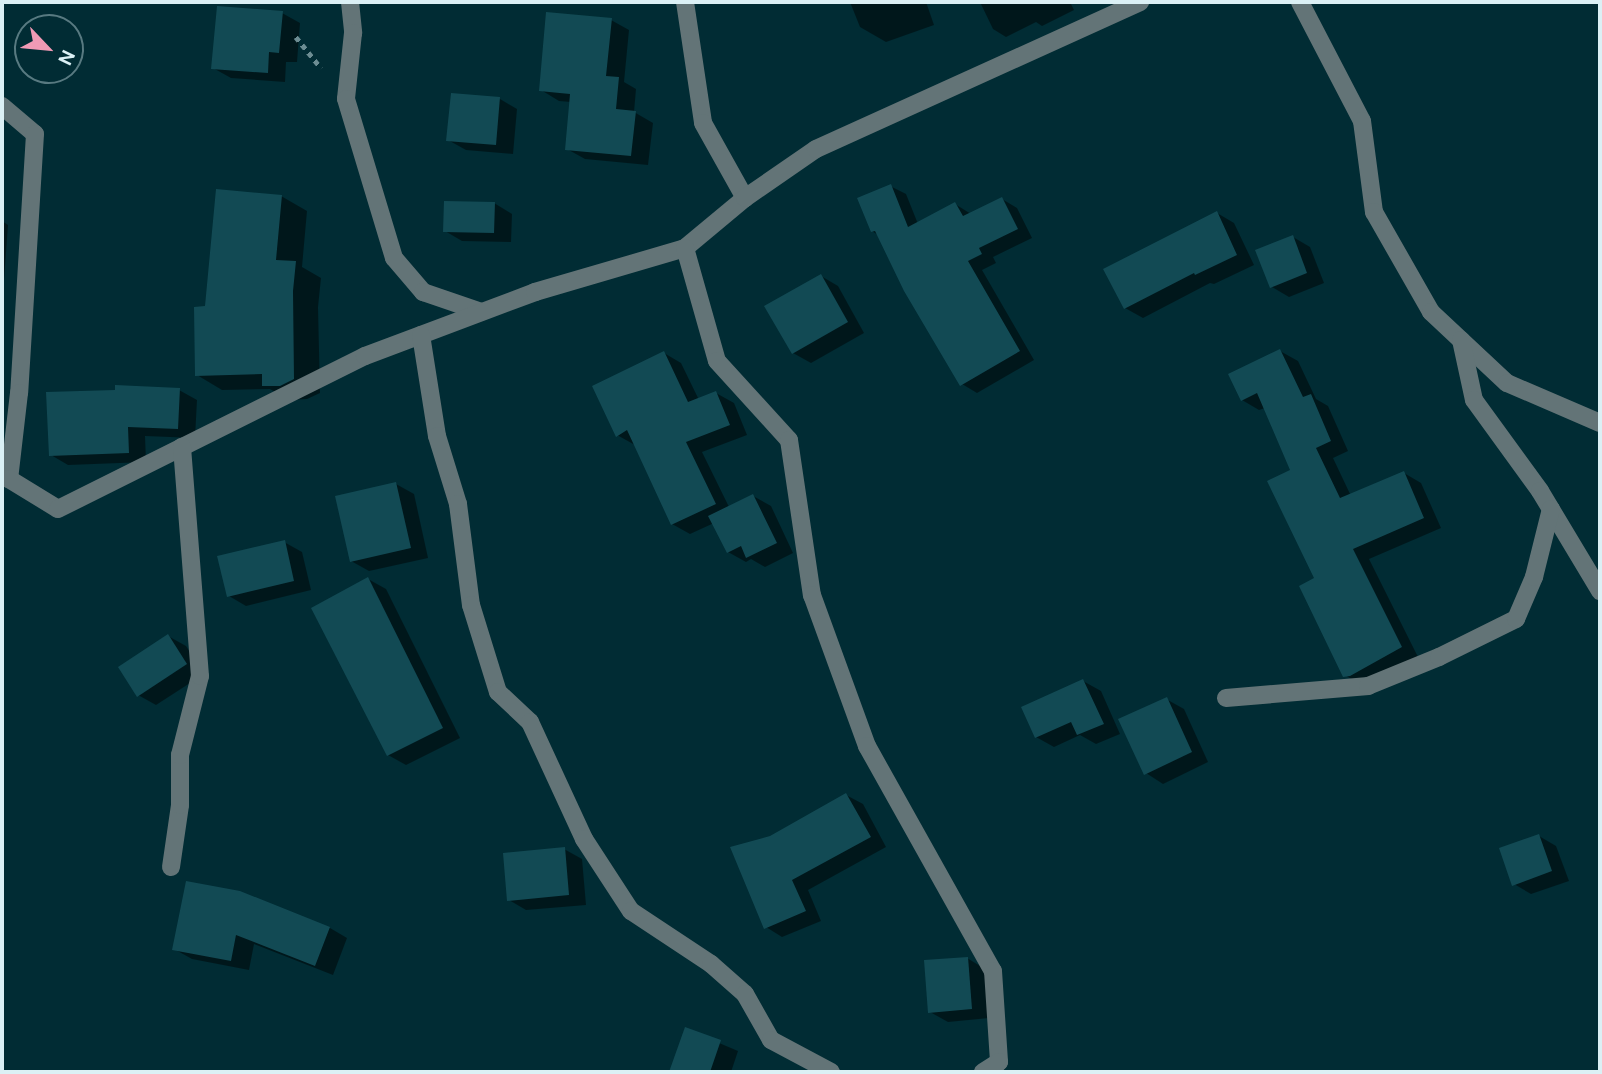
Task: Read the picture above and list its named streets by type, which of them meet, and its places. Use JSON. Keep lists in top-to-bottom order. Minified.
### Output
{"north":"bottom right"}
